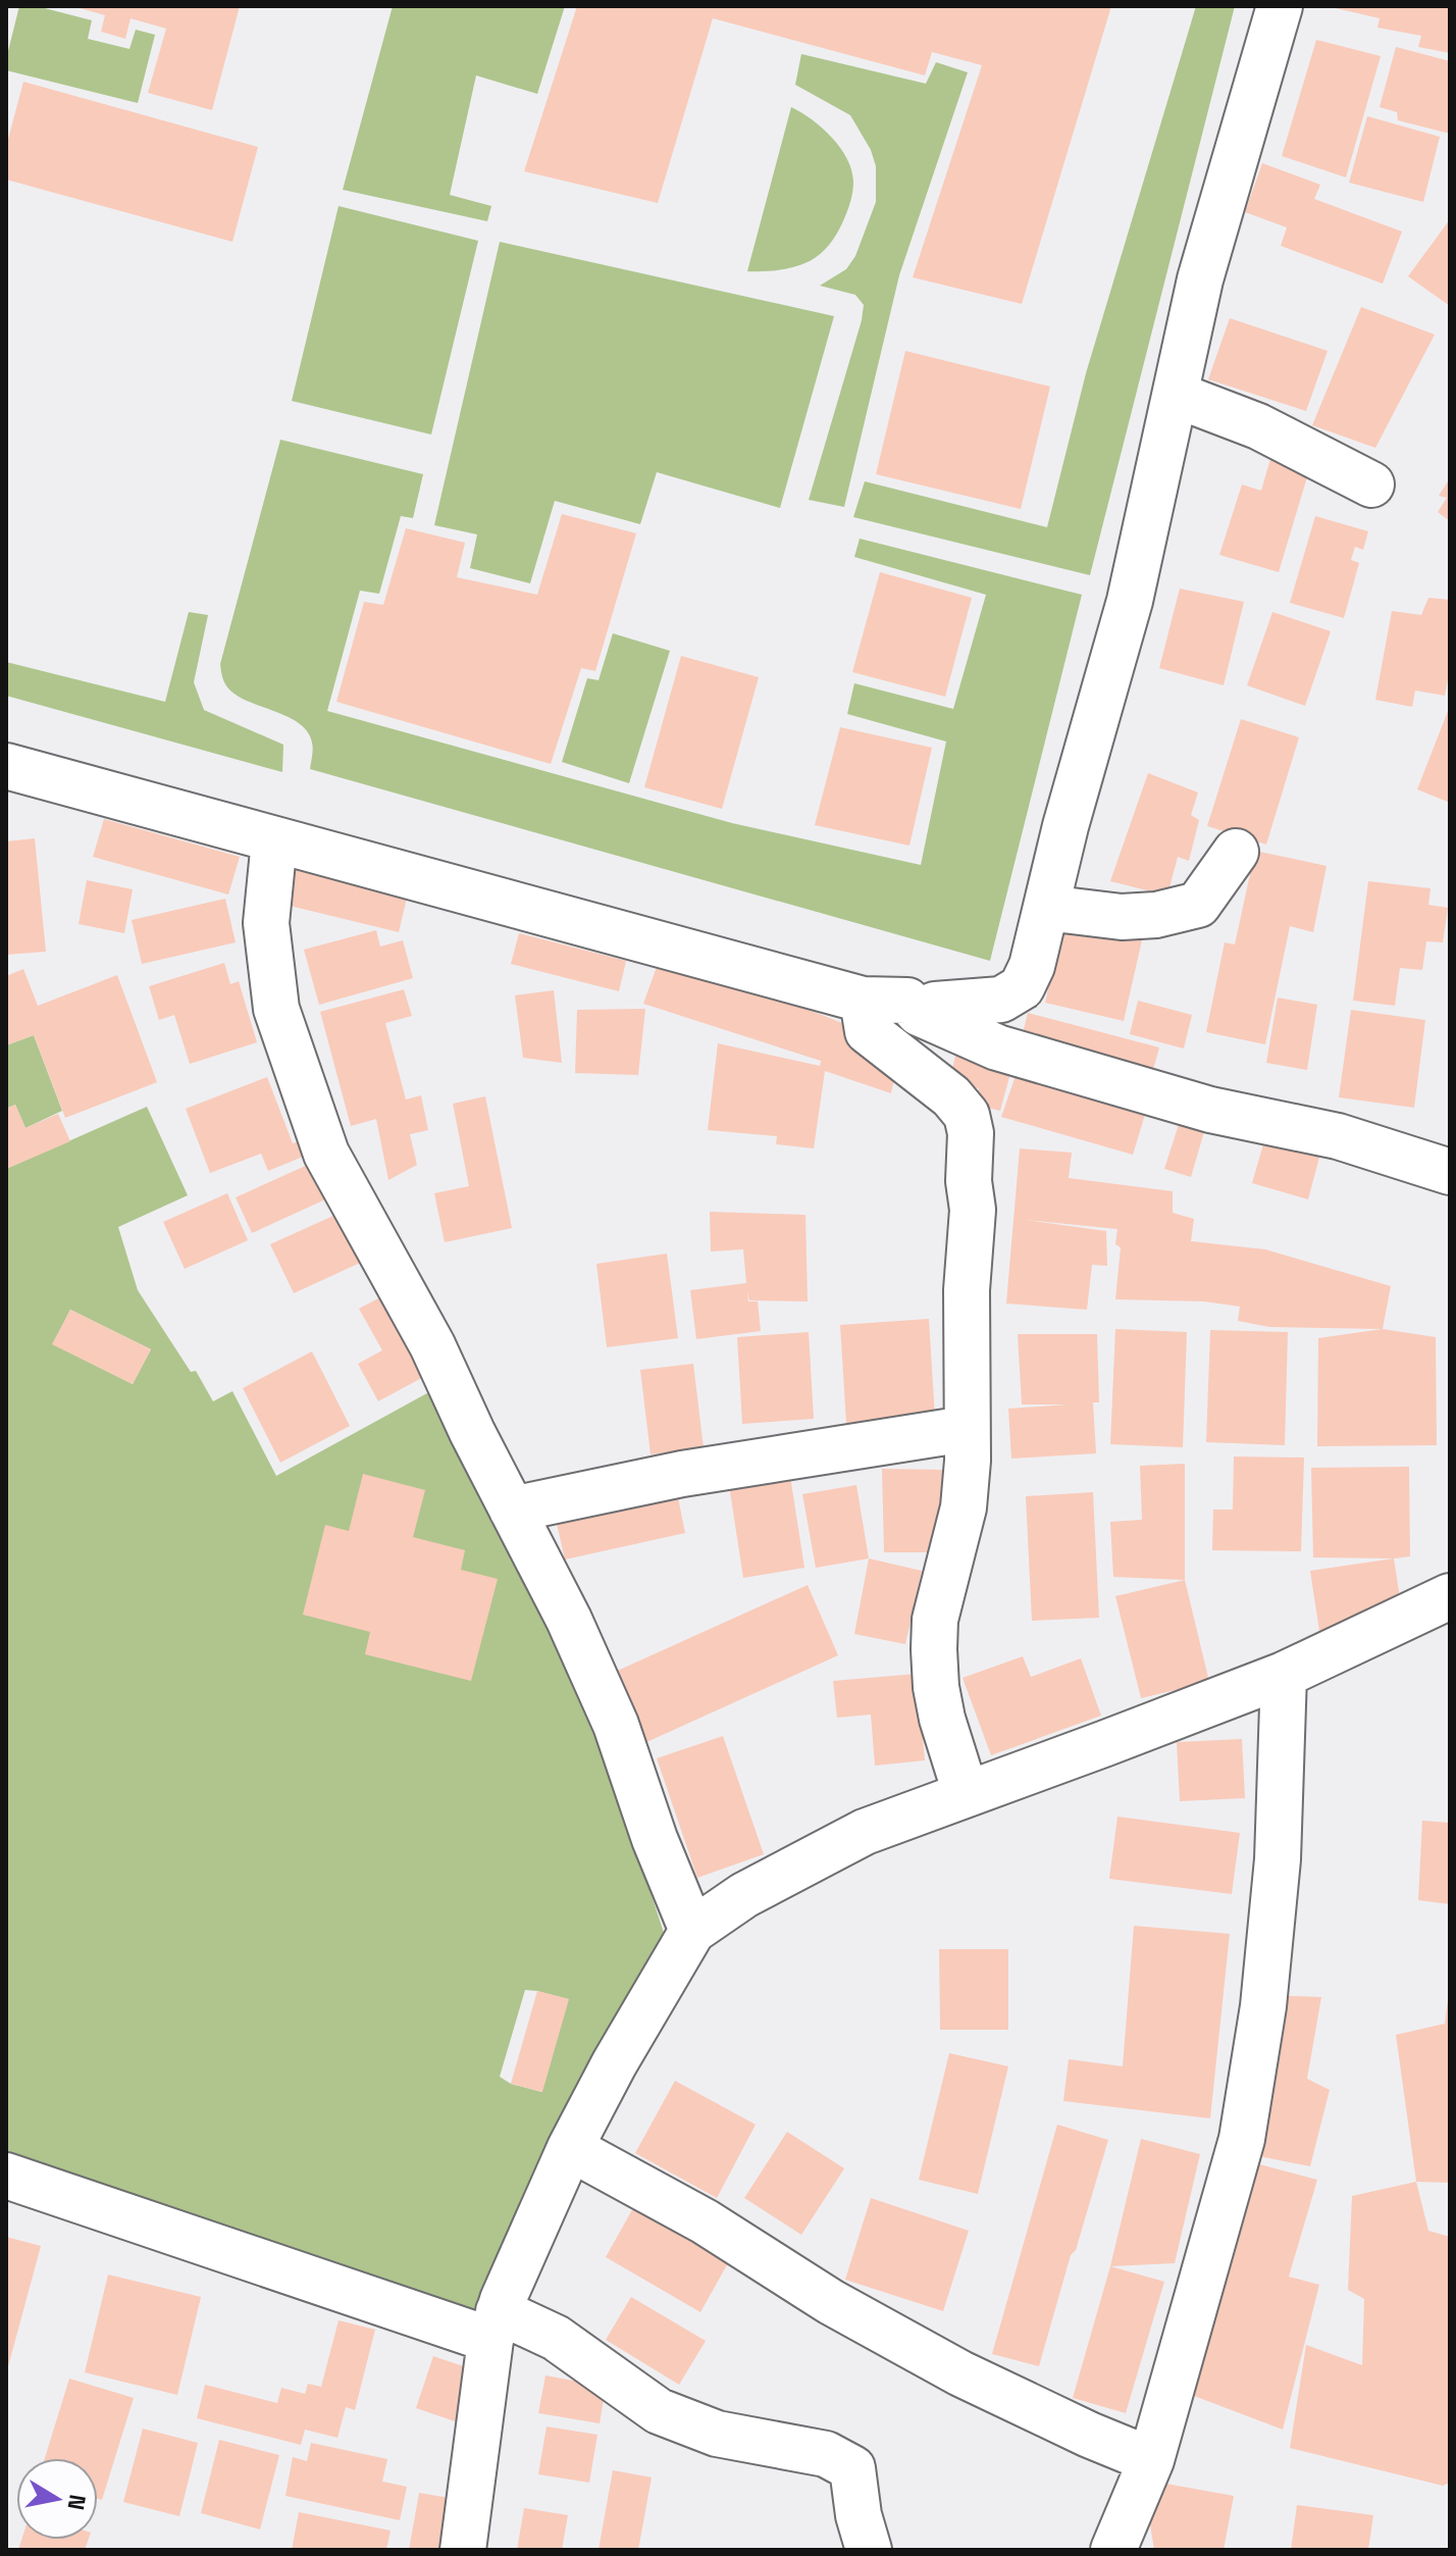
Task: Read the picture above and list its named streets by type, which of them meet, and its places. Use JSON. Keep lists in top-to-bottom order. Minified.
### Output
{"north":"right"}
